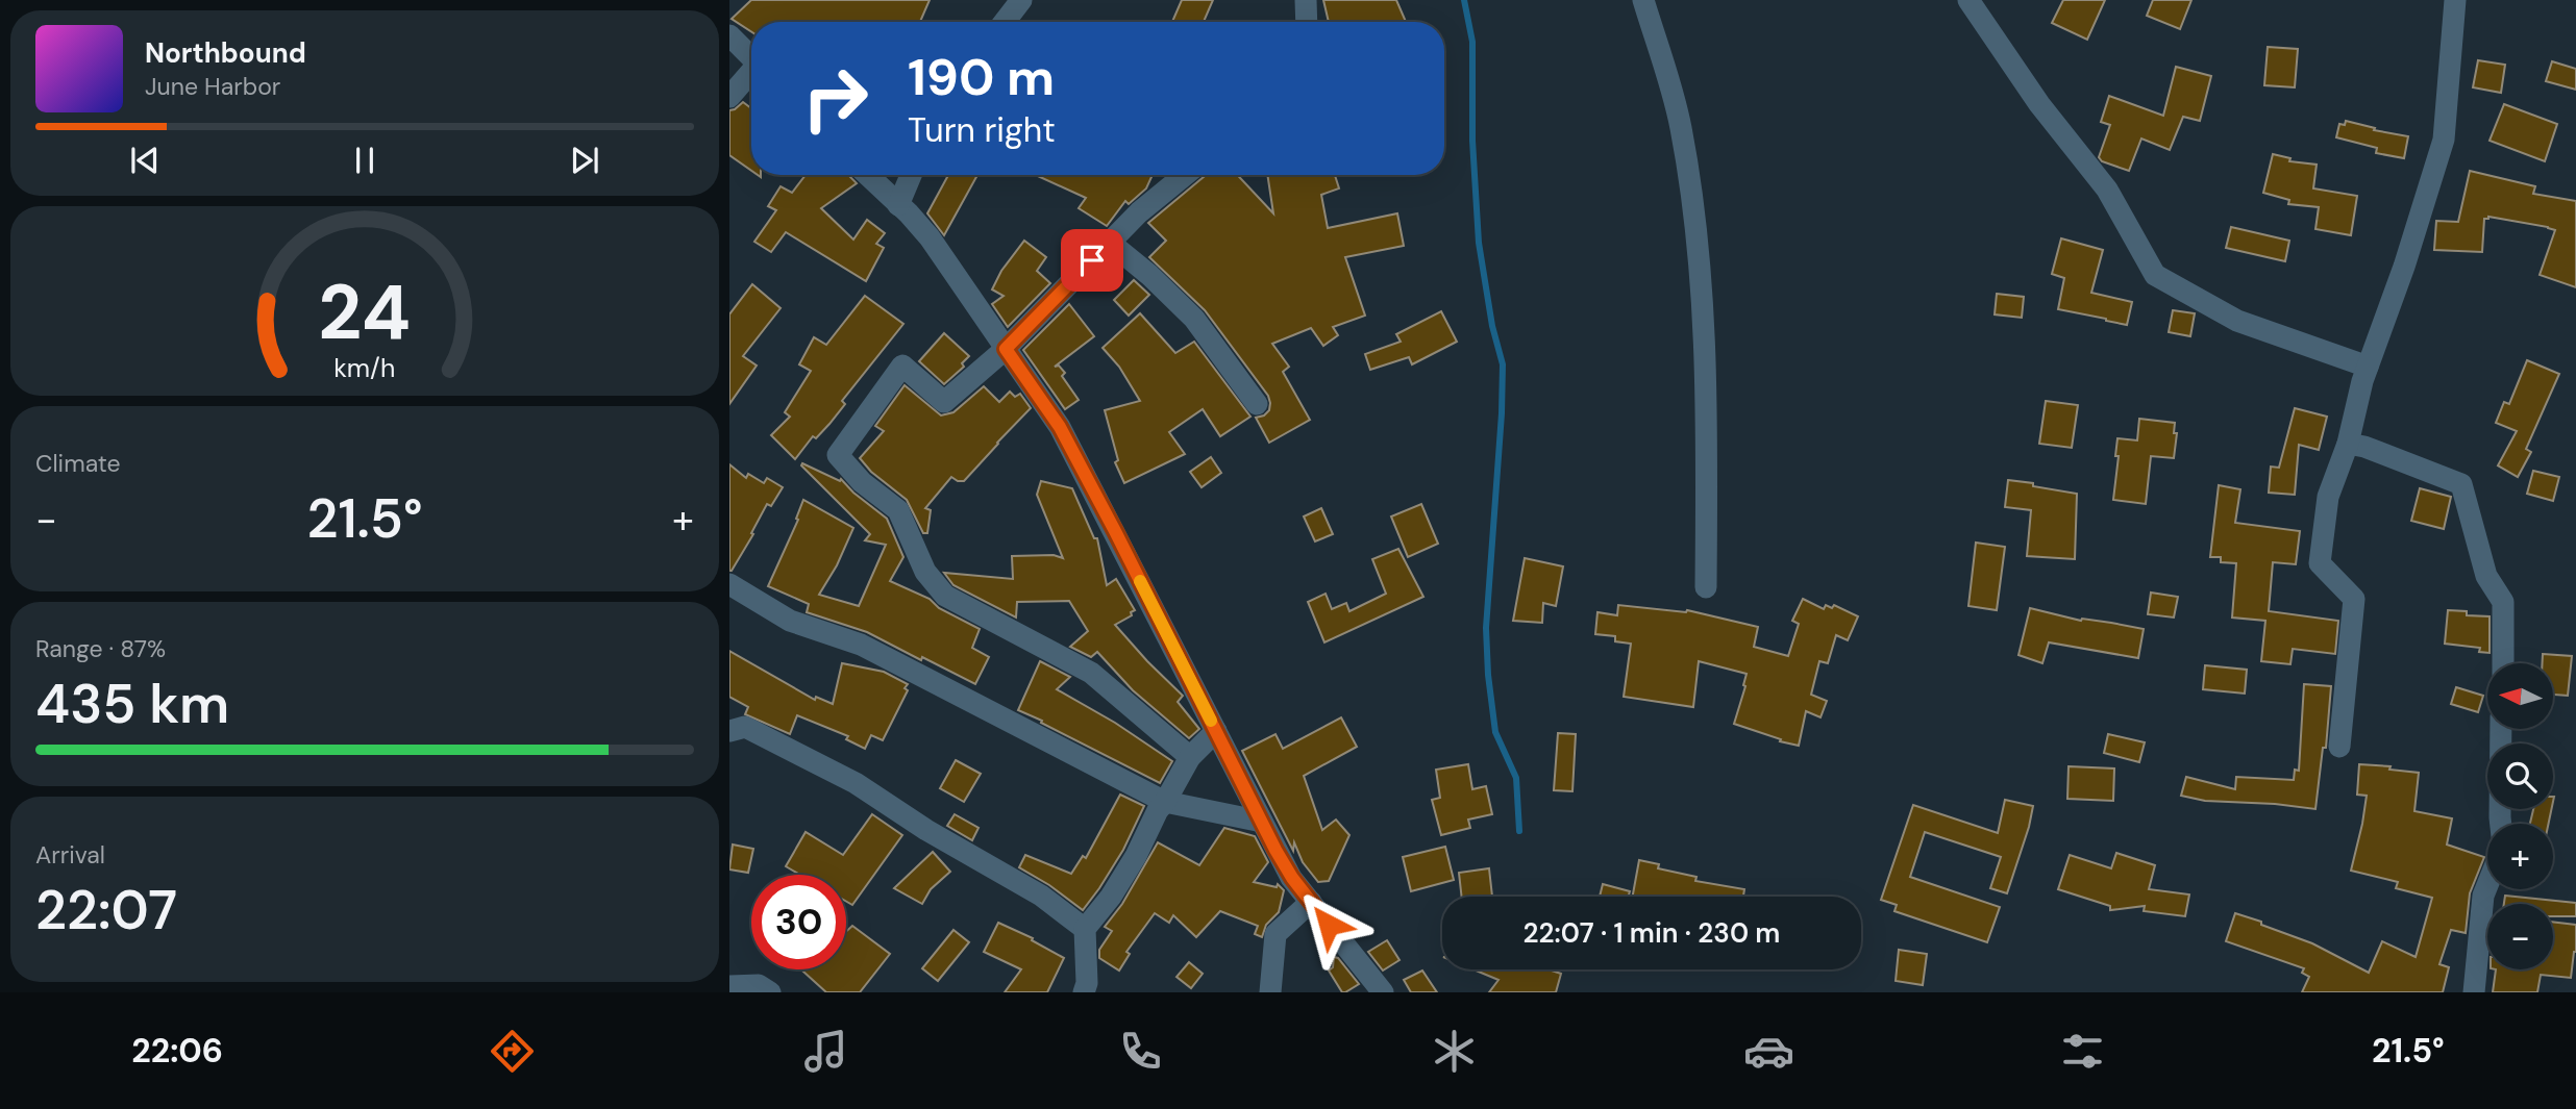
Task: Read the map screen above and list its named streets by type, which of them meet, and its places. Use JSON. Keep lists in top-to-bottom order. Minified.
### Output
{"north":"left","page":{"turn":["190 m","Turn right"],"song":["Northbound","June Harbor"],"tile":["Climate",["Range · 87%","435 km"],["Arrival","22:07"]],"heat":["−","21.5°","+"],"map_buttons":["+","−"],"limit":"30","trip":"22:07 · 1 min · 230 m","tabs":["22:06","21.5°"],"gauge":["24","km/h"]}}
